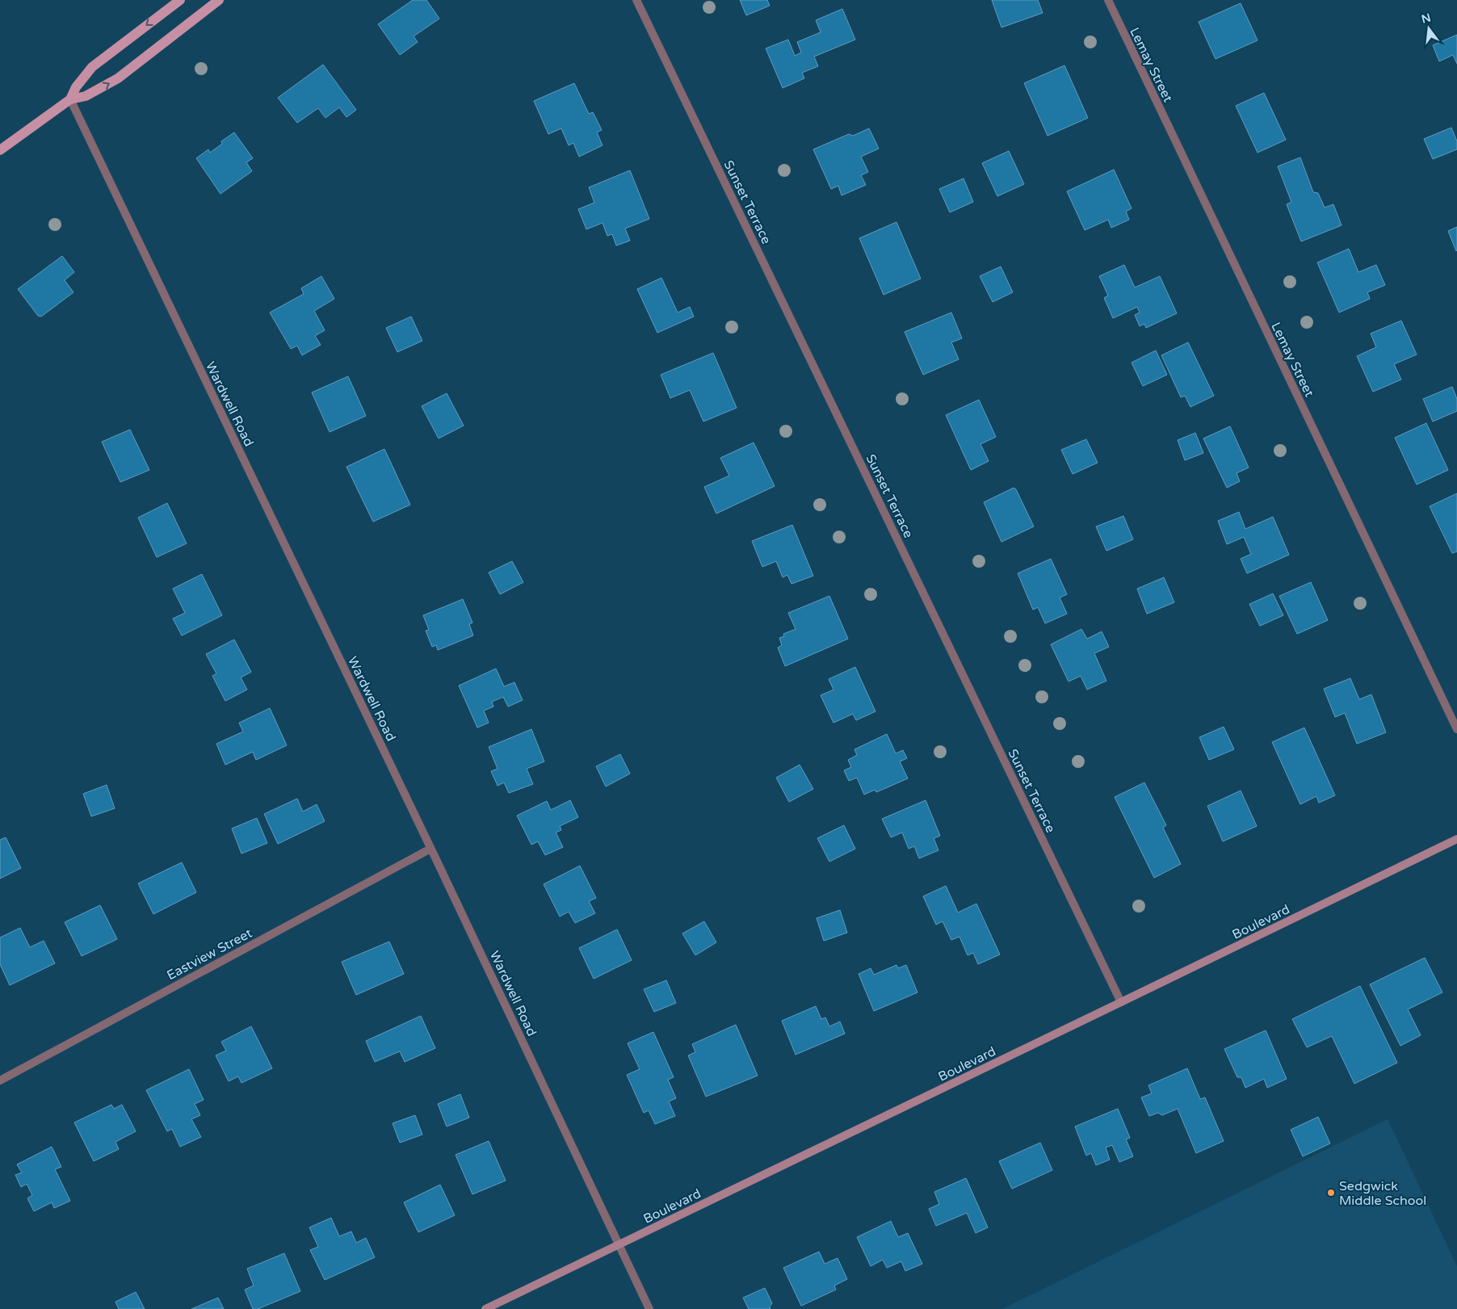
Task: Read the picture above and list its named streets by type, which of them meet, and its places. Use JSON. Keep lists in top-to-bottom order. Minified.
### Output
{"streets":{"main road":["Boulevard"],"street":["Lemay Street","Sunset Terrace","Wardwell Road","Eastview Street"]},"crossings":[["Sunset Terrace","Boulevard"],["Wardwell Road","Boulevard"],["Wardwell Road","Eastview Street"]],"places":["Sedgwick Middle School"],"north":"top"}
